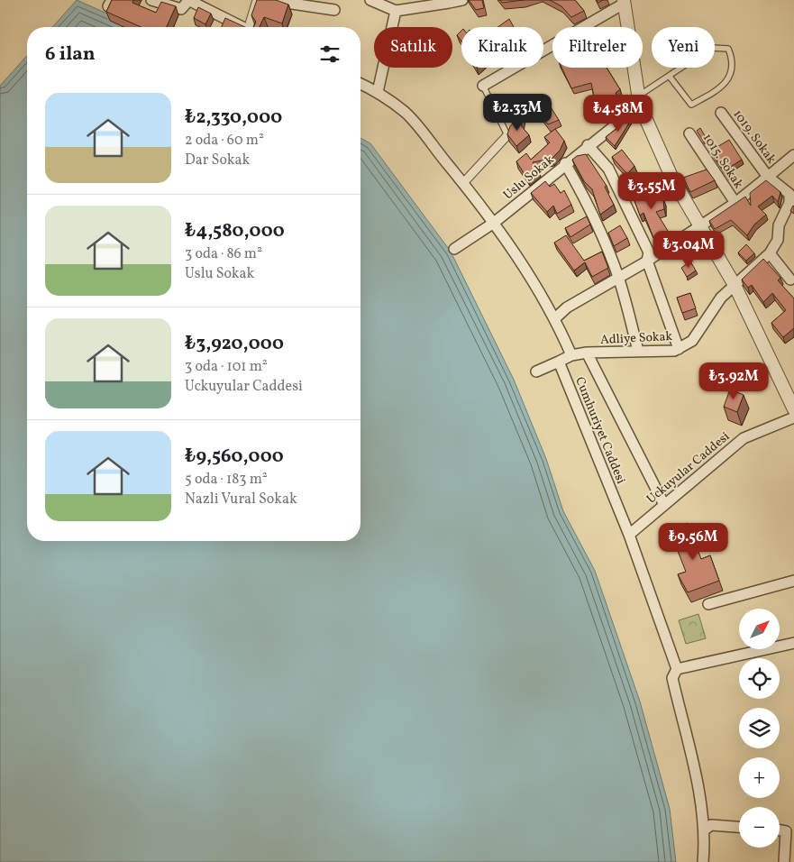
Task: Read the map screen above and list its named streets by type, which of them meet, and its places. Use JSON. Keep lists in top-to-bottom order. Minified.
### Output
{"streets":{"street":["1019. Sokak","1015. Sokak","Uslu Sokak","Adliye Sokak","Cumhuriyet Caddesi","Uckuyular Caddesi"]},"crossings":[["1019. Sokak","Adliye Sokak"],["Cumhuriyet Caddesi","Uckuyular Caddesi"]],"north":"top right","page":{"chip":["Satılık","Kiralık","Filtreler","Yeni"],"heading":"6 ilan","list":[{"name":"₺2,330,000","note":"2 oda · 60 m² · Dar Sokak"},{"name":"₺4,580,000","note":"3 oda · 86 m² · Uslu Sokak"},{"name":"₺3,920,000","note":"3 oda · 101 m² · Uckuyular Caddesi"},{"name":"₺9,560,000","note":"5 oda · 183 m² · Nazli Vural Sokak"}],"price":["₺2.33M","₺4.58M","₺3.55M","₺3.04M","₺3.92M","₺9.56M"],"map_buttons":["+","−"]}}
